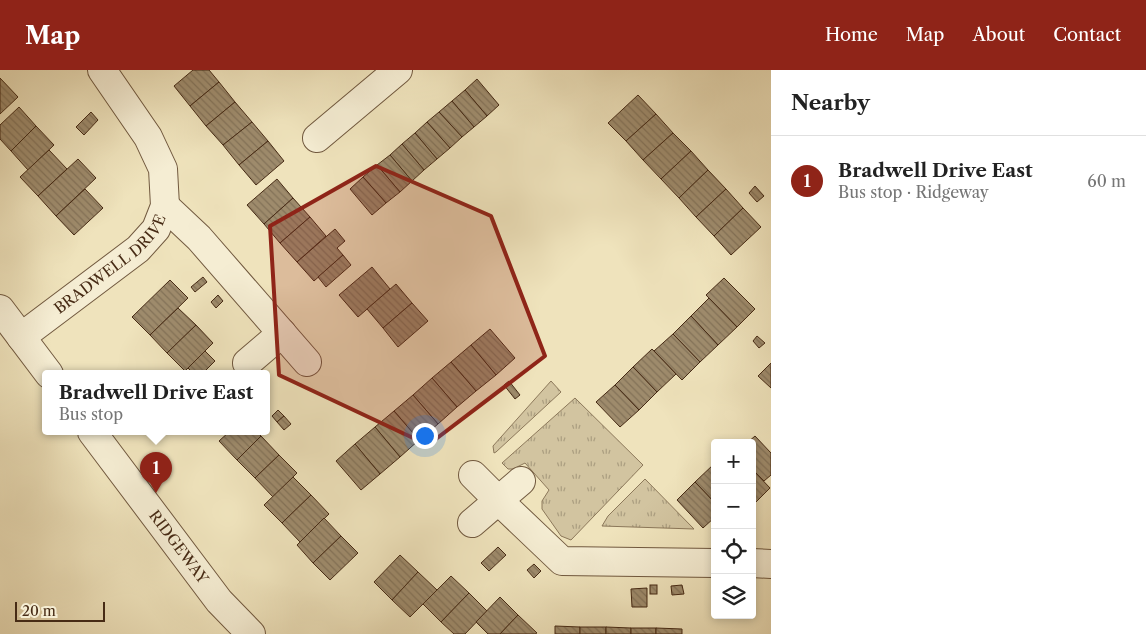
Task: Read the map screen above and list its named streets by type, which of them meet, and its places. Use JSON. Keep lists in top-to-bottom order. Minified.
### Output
{"streets":{"street":["BRADWELL DRIVE","RIDGEWAY"]},"scale_bar":"20 m","page":{"header":"Map","nav":["Home","Map","About","Contact"],"heading":"Nearby","list":[{"mark":"1","name":"Bradwell Drive East","note":"Bus stop · Ridgeway","value":"60 m"}],"popup":["Bradwell Drive East","Bus stop"],"map_buttons":["+","−"],"pins":"1","scale":"20 m"}}
